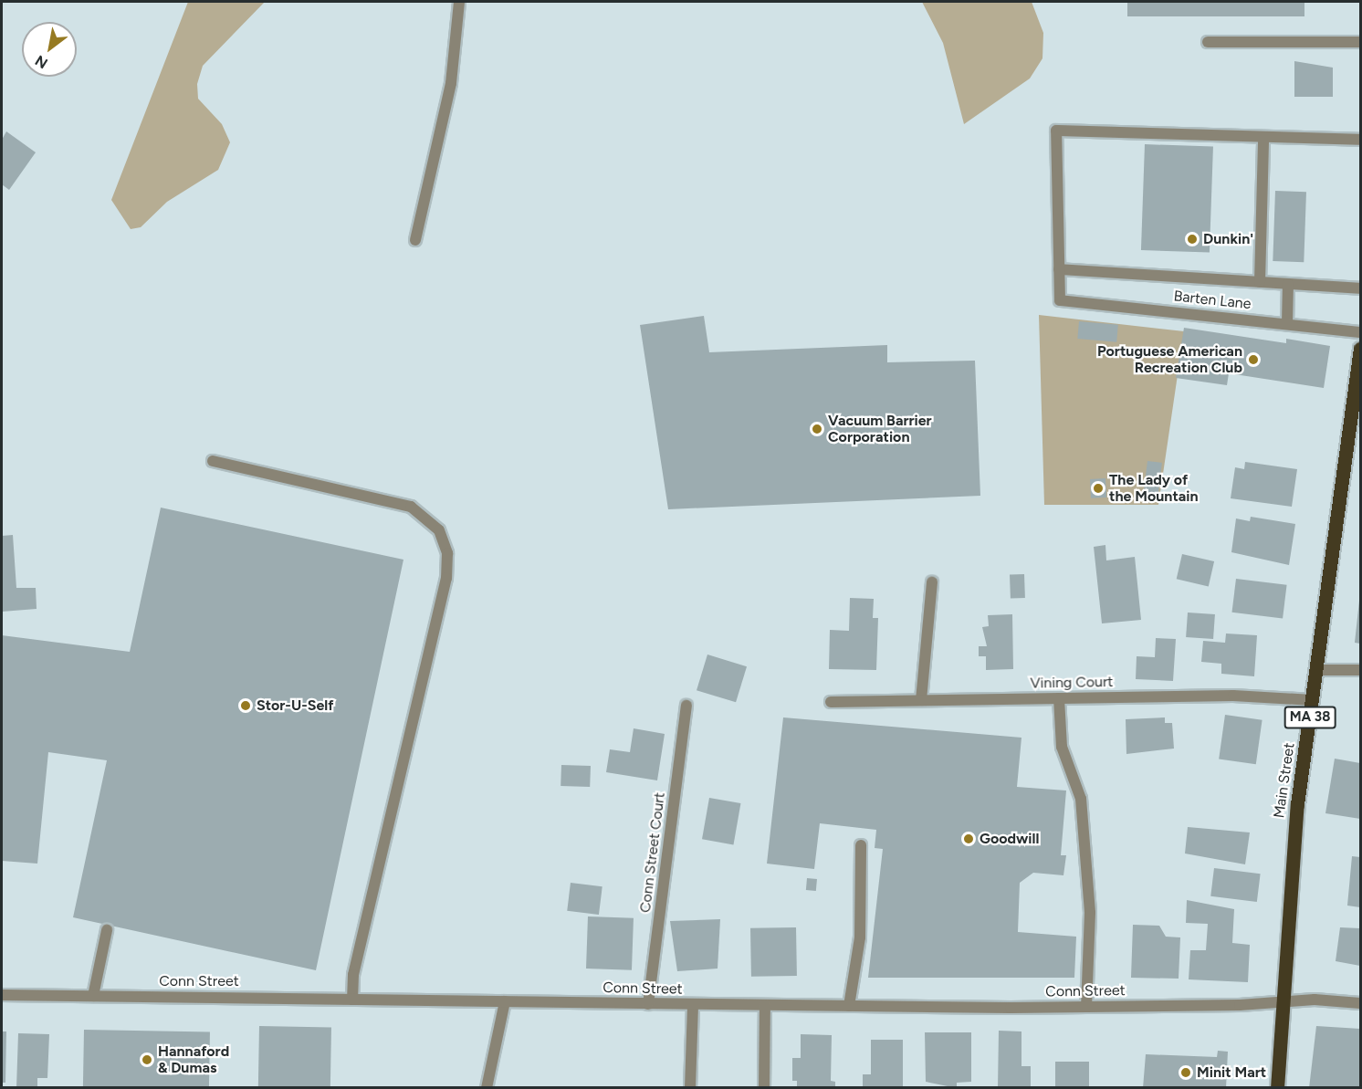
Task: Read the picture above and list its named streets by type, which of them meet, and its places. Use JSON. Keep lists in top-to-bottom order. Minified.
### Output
{"streets":{"main road":["MA 38","Main Street"],"street":["Barten Lane","Vining Court","Conn Street Court","Conn Street"]},"crossings":[["Vining Court","Main Street"],["Main Street","Conn Street"],["Conn Street Court","Conn Street"]],"places":["Dunkin'","Portuguese American Recreation Club","Vacuum Barrier Corporation","The Lady of the Mountain","Stor-U-Self","Goodwill","Hannaford & Dumas","Minit Mart"],"north":"bottom left"}
